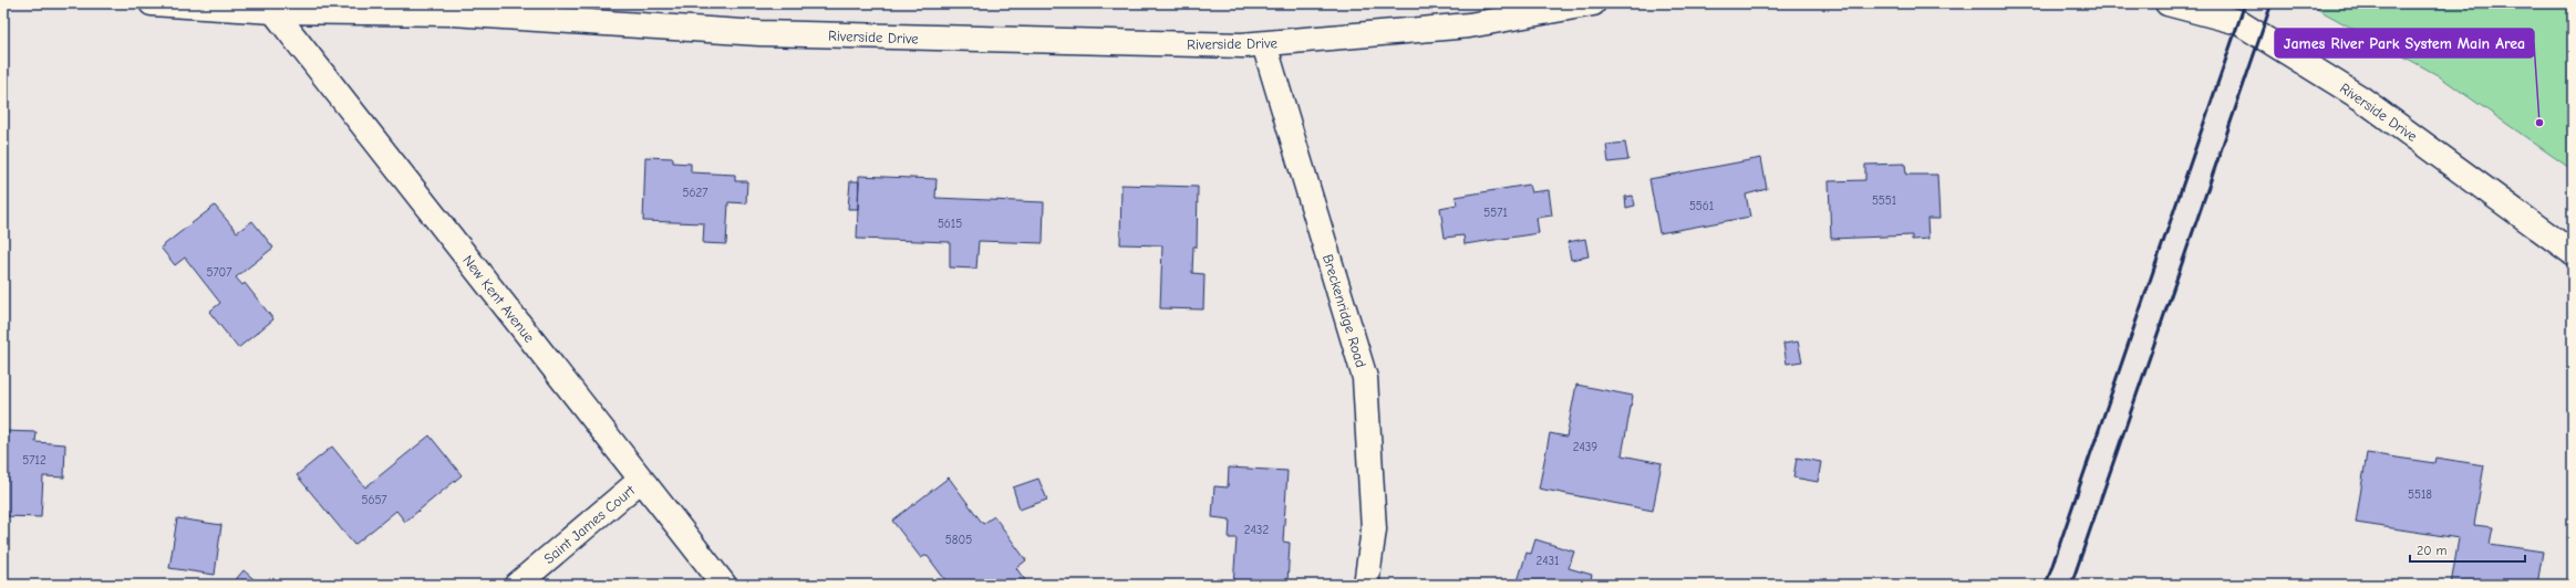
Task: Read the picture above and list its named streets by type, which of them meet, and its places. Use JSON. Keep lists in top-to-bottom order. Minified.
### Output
{"streets":{"street":["Riverside Drive","New Kent Avenue","Breckenridge Road","Saint James Court"]},"crossings":[["Riverside Drive","New Kent Avenue"],["Riverside Drive","Breckenridge Road"],["New Kent Avenue","Saint James Court"]],"places":["James River Park System Main Area"],"house_numbers":["5627","5551","5561","5571","5615","5707","2439","5712","5518","5657","2432","5805","2431"],"scale_bar":"20 m"}
